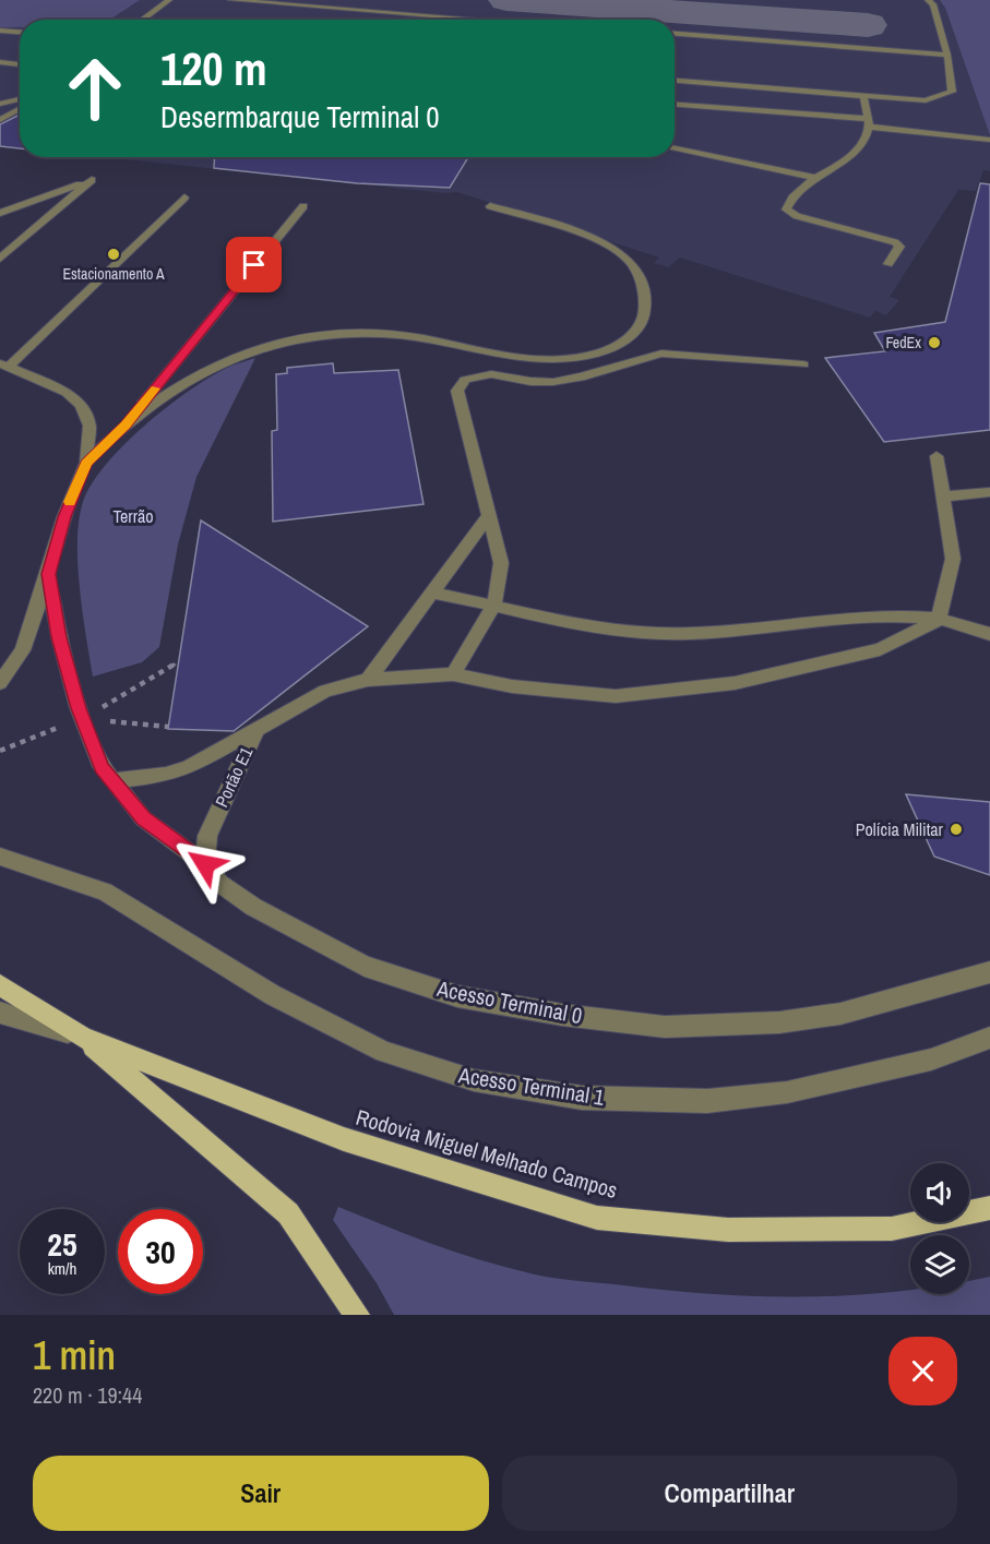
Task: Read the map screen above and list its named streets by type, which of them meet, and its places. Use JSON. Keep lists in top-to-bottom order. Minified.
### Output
{"streets":{"main road":["Rodovia Miguel Melhado Campos"],"street":["Portão E1","Acesso Terminal 0","Acesso Terminal 1"]},"crossings":[["Portão E1","Acesso Terminal 0"]],"parks":["Terrão"],"places":["Estacionamento A","FedEx","Polícia Militar"],"page":{"turn":["120 m","Desermbarque Terminal 0"],"speed":"25 km/h","limit":"30","heading":["1 min","220 m · 19:44"],"buttons":["Sair","Compartilhar"]}}
